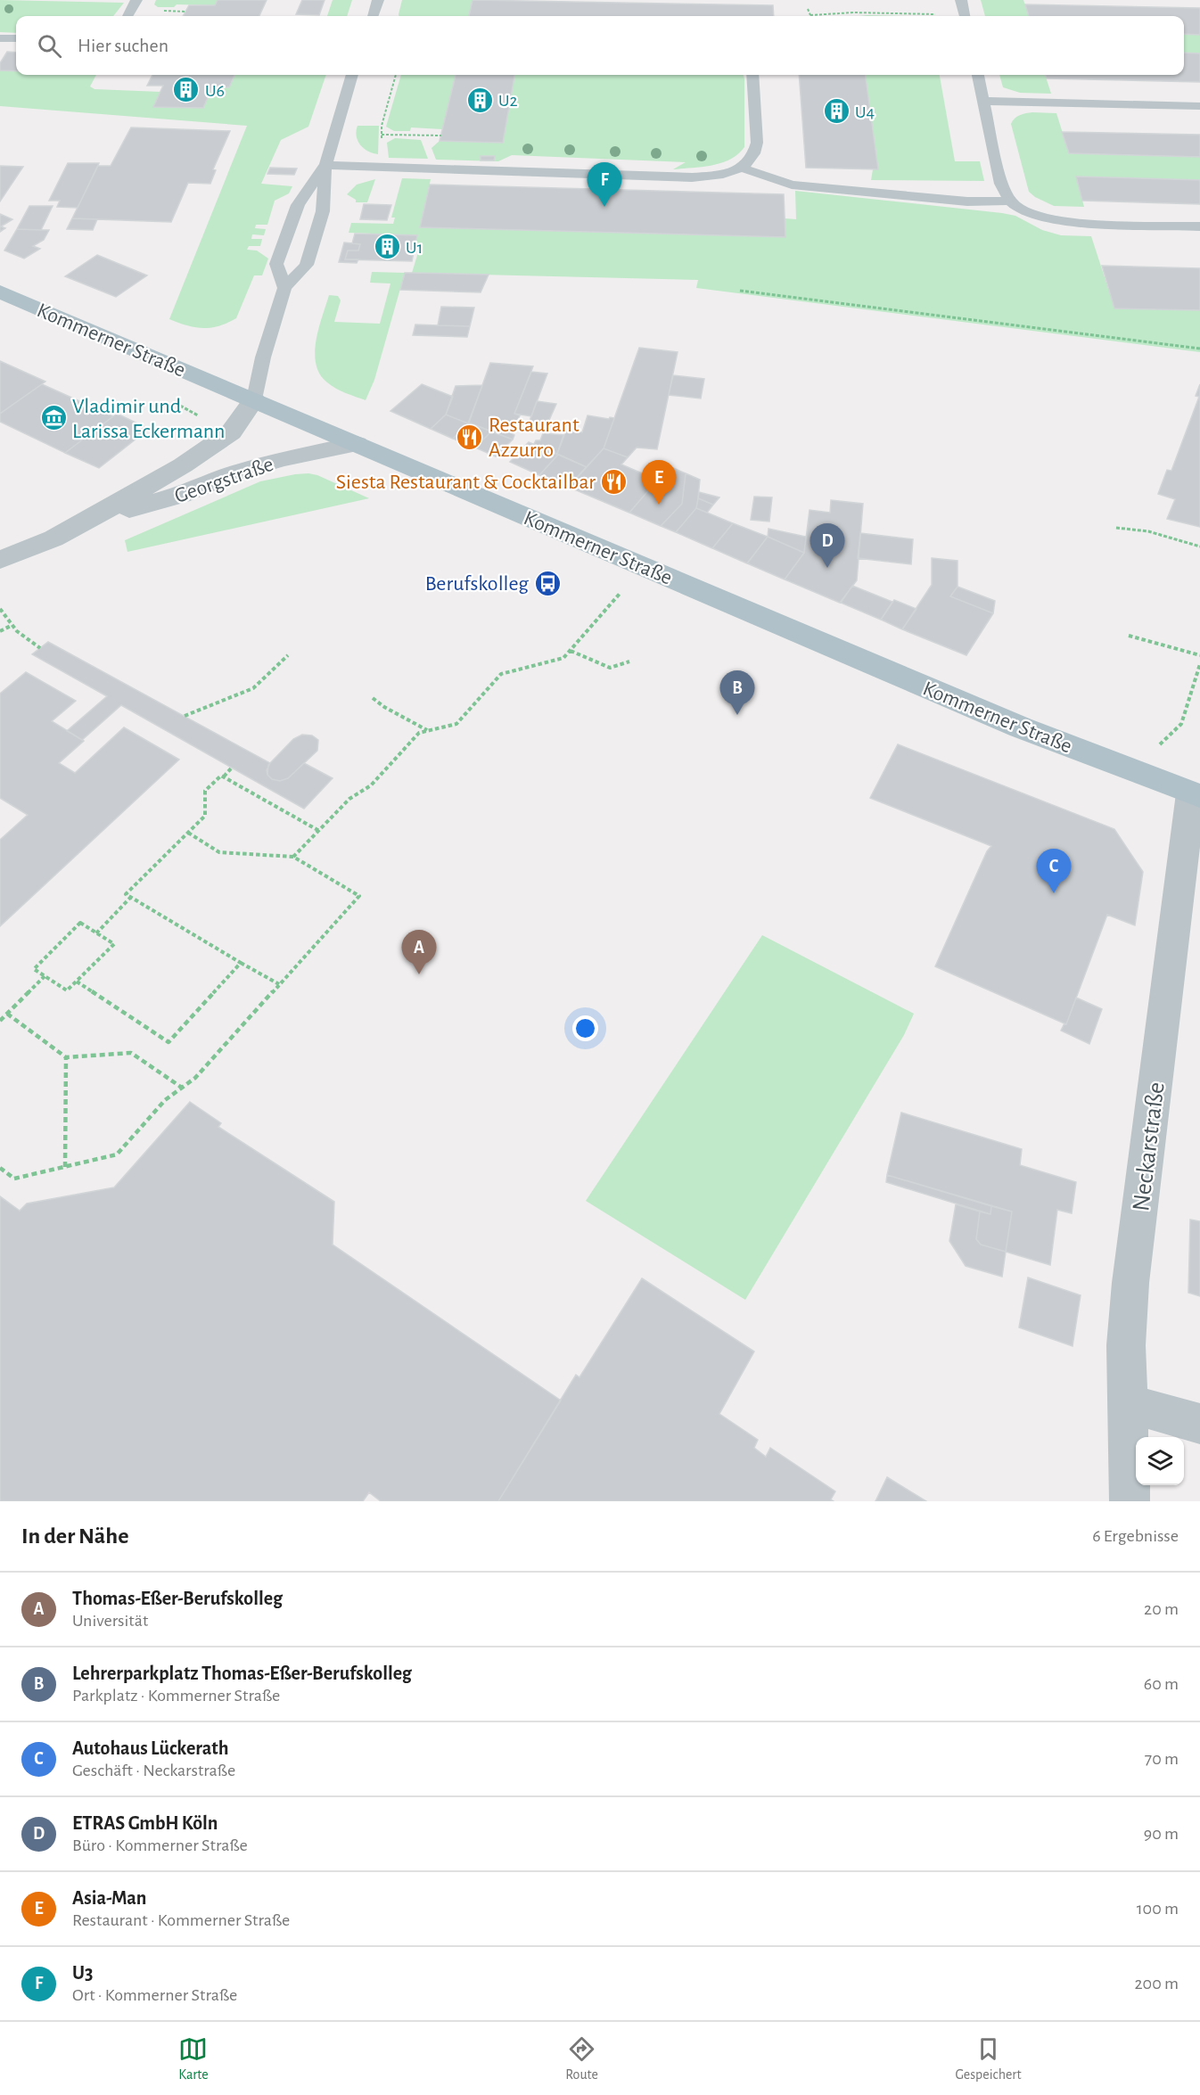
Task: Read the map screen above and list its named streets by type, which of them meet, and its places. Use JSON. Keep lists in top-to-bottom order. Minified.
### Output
{"streets":{"main road":["Kommerner Straße"],"street":["Georgstraße","Neckarstraße"]},"crossings":[["Kommerner Straße","Georgstraße"],["Kommerner Straße","Neckarstraße"]],"places":{"building":["U6","U2","U4","U1"],"museum":["Vladimir und Larissa Eckermann"],"restaurant":["Restaurant Azzurro","Siesta Restaurant & Cocktailbar"],"bus stop":["Berufskolleg"]},"page":{"search":"Hier suchen","pins":["F","E","D","B","C","A"],"heading":["In der Nähe","6 Ergebnisse"],"list":[{"mark":"A","name":"Thomas-Eßer-Berufskolleg","note":"Universität","value":"20 m"},{"mark":"B","name":"Lehrerparkplatz Thomas-Eßer-Berufskolleg","note":"Parkplatz · Kommerner Straße","value":"60 m"},{"mark":"C","name":"Autohaus Lückerath","note":"Geschäft · Neckarstraße","value":"70 m"},{"mark":"D","name":"ETRAS GmbH Köln","note":"Büro · Kommerner Straße","value":"90 m"},{"mark":"E","name":"Asia-Man","note":"Restaurant · Kommerner Straße","value":"100 m"},{"mark":"F","name":"U3","note":"Ort · Kommerner Straße","value":"200 m"}],"nav":["Karte","Route","Gespeichert"]}}
